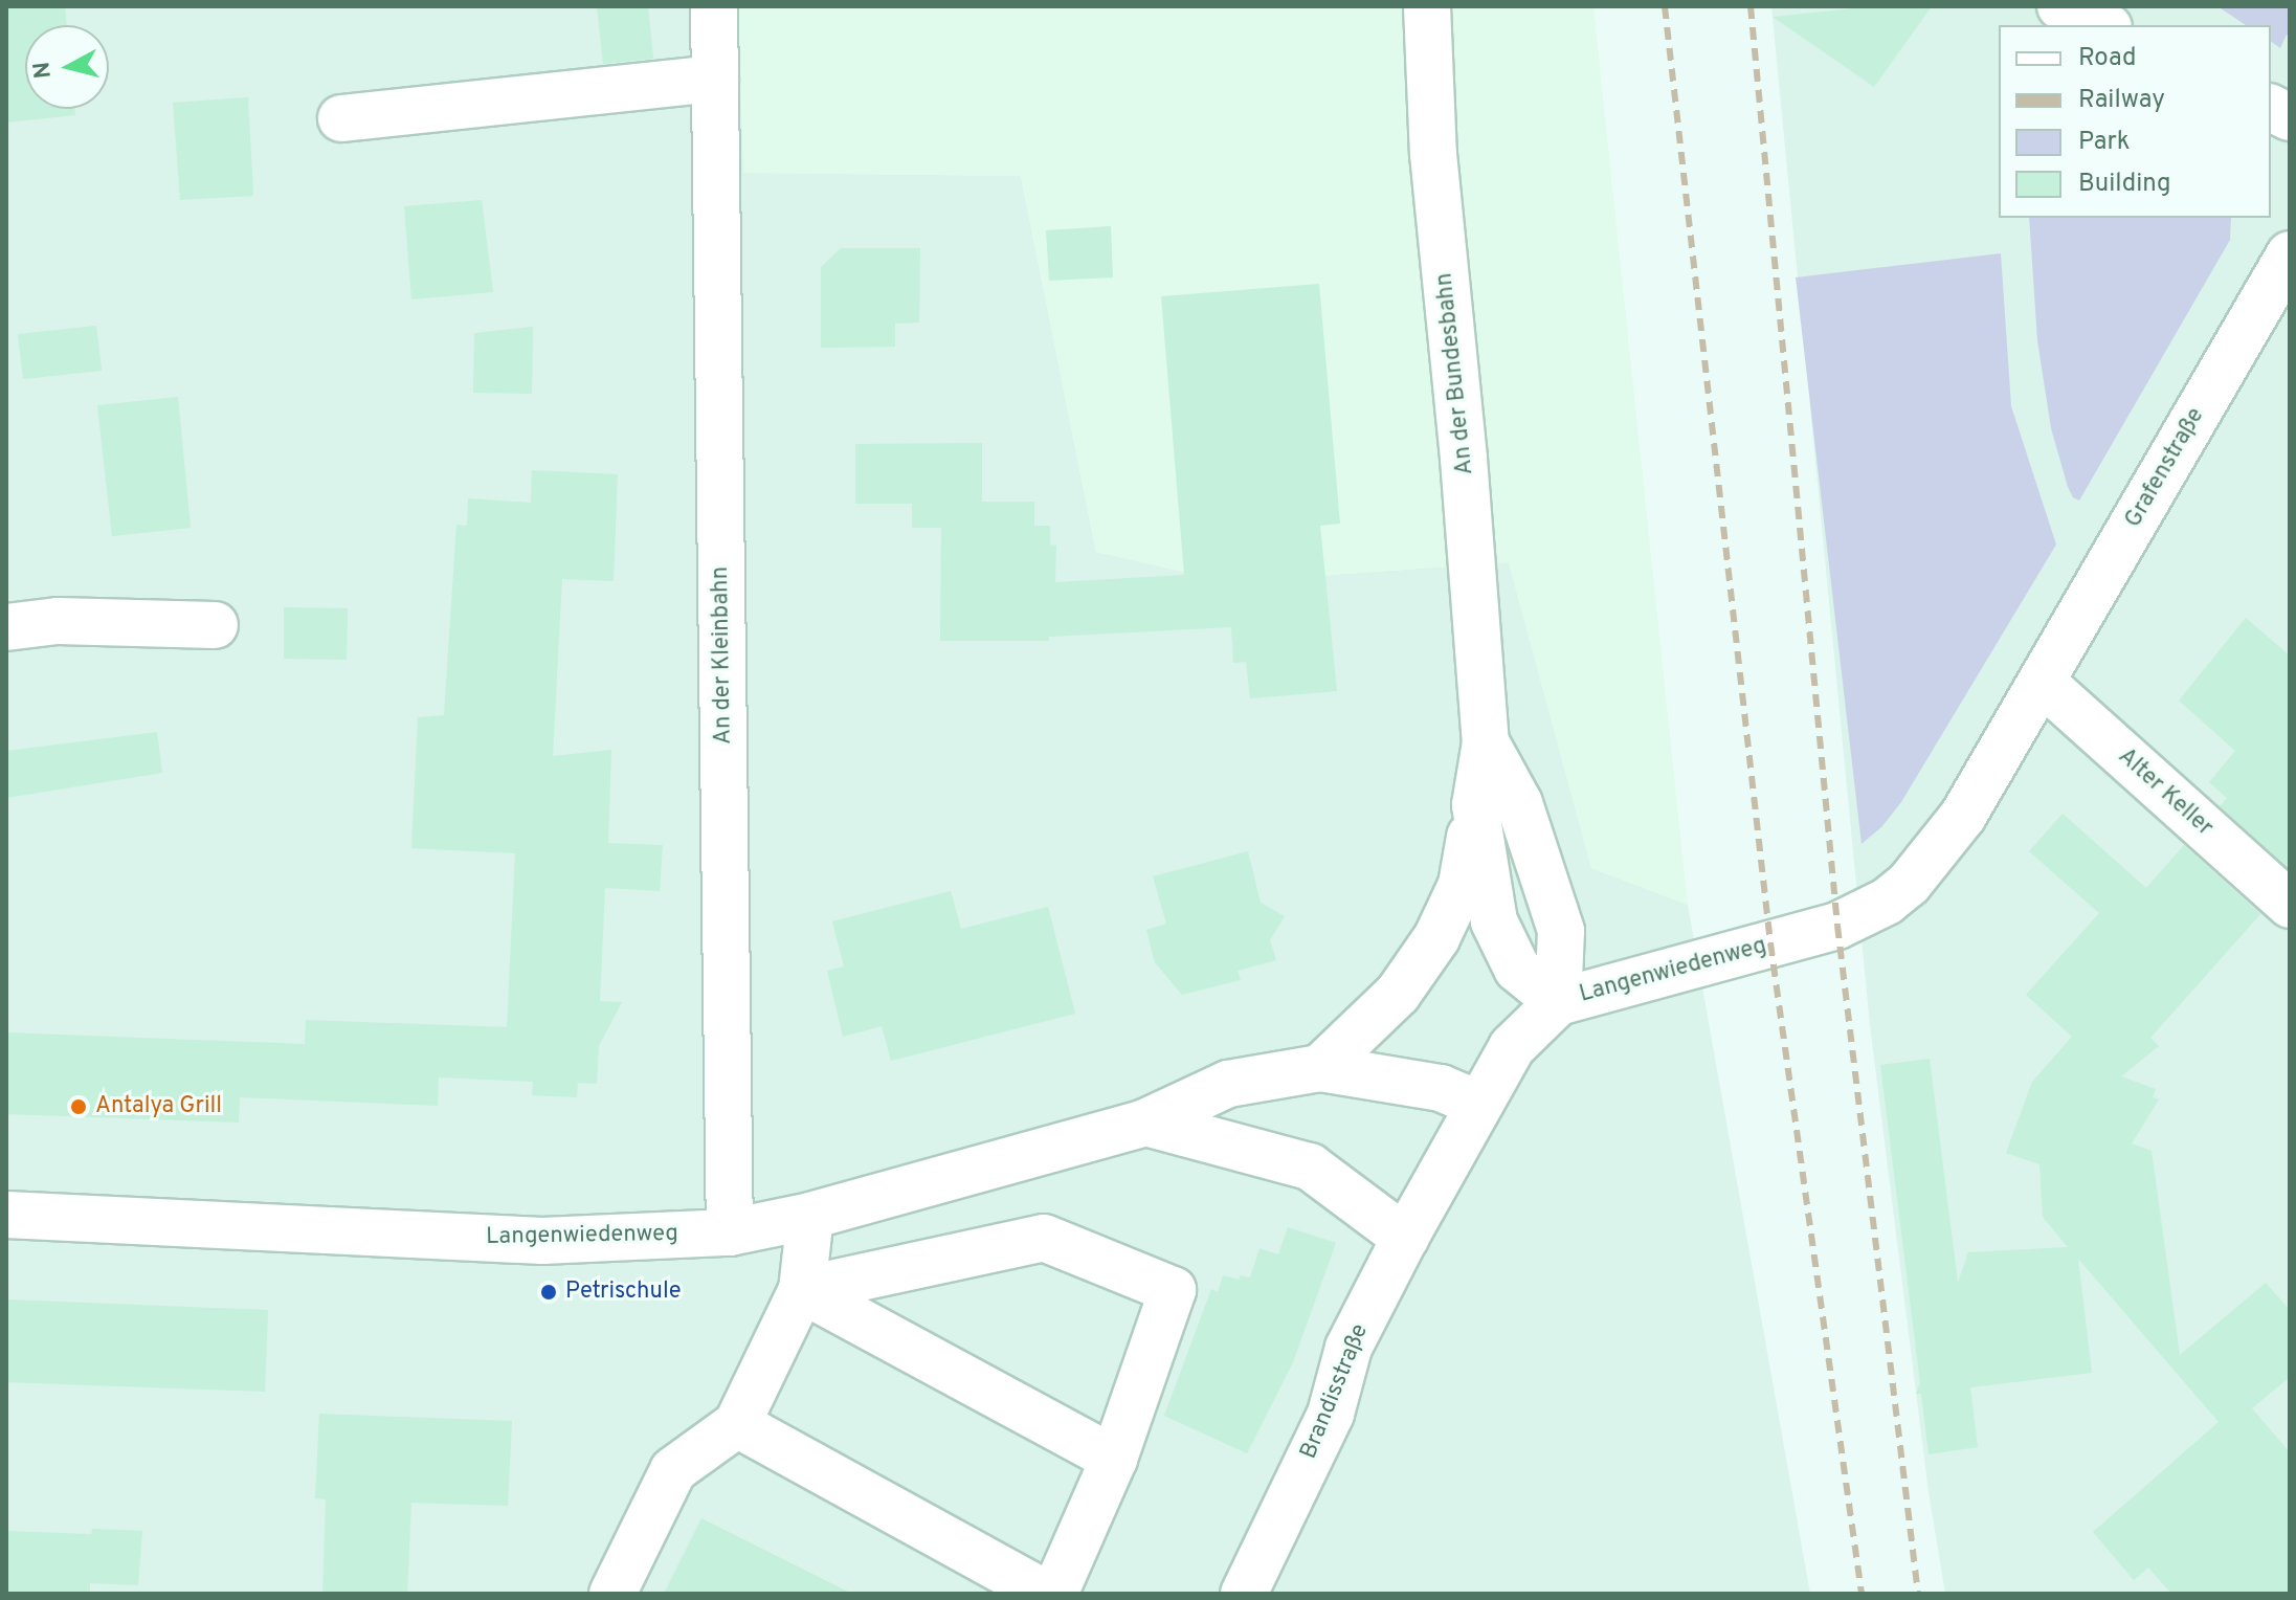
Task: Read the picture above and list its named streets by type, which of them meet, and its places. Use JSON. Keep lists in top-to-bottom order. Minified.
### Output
{"streets":{"street":["An der Bundesbahn","Grafenstraße","An der Kleinbahn","Alter Keller","Langenwiedenweg","Brandisstraße"]},"crossings":[["An der Bundesbahn","Langenwiedenweg"],["Grafenstraße","Alter Keller"],["Grafenstraße","Langenwiedenweg"],["An der Kleinbahn","Langenwiedenweg"],["Alter Keller","Langenwiedenweg"],["Langenwiedenweg","Brandisstraße"]],"places":["Antalya Grill","Petrischule"],"legend":["Road","Railway","Park","Building"],"north":"left"}
